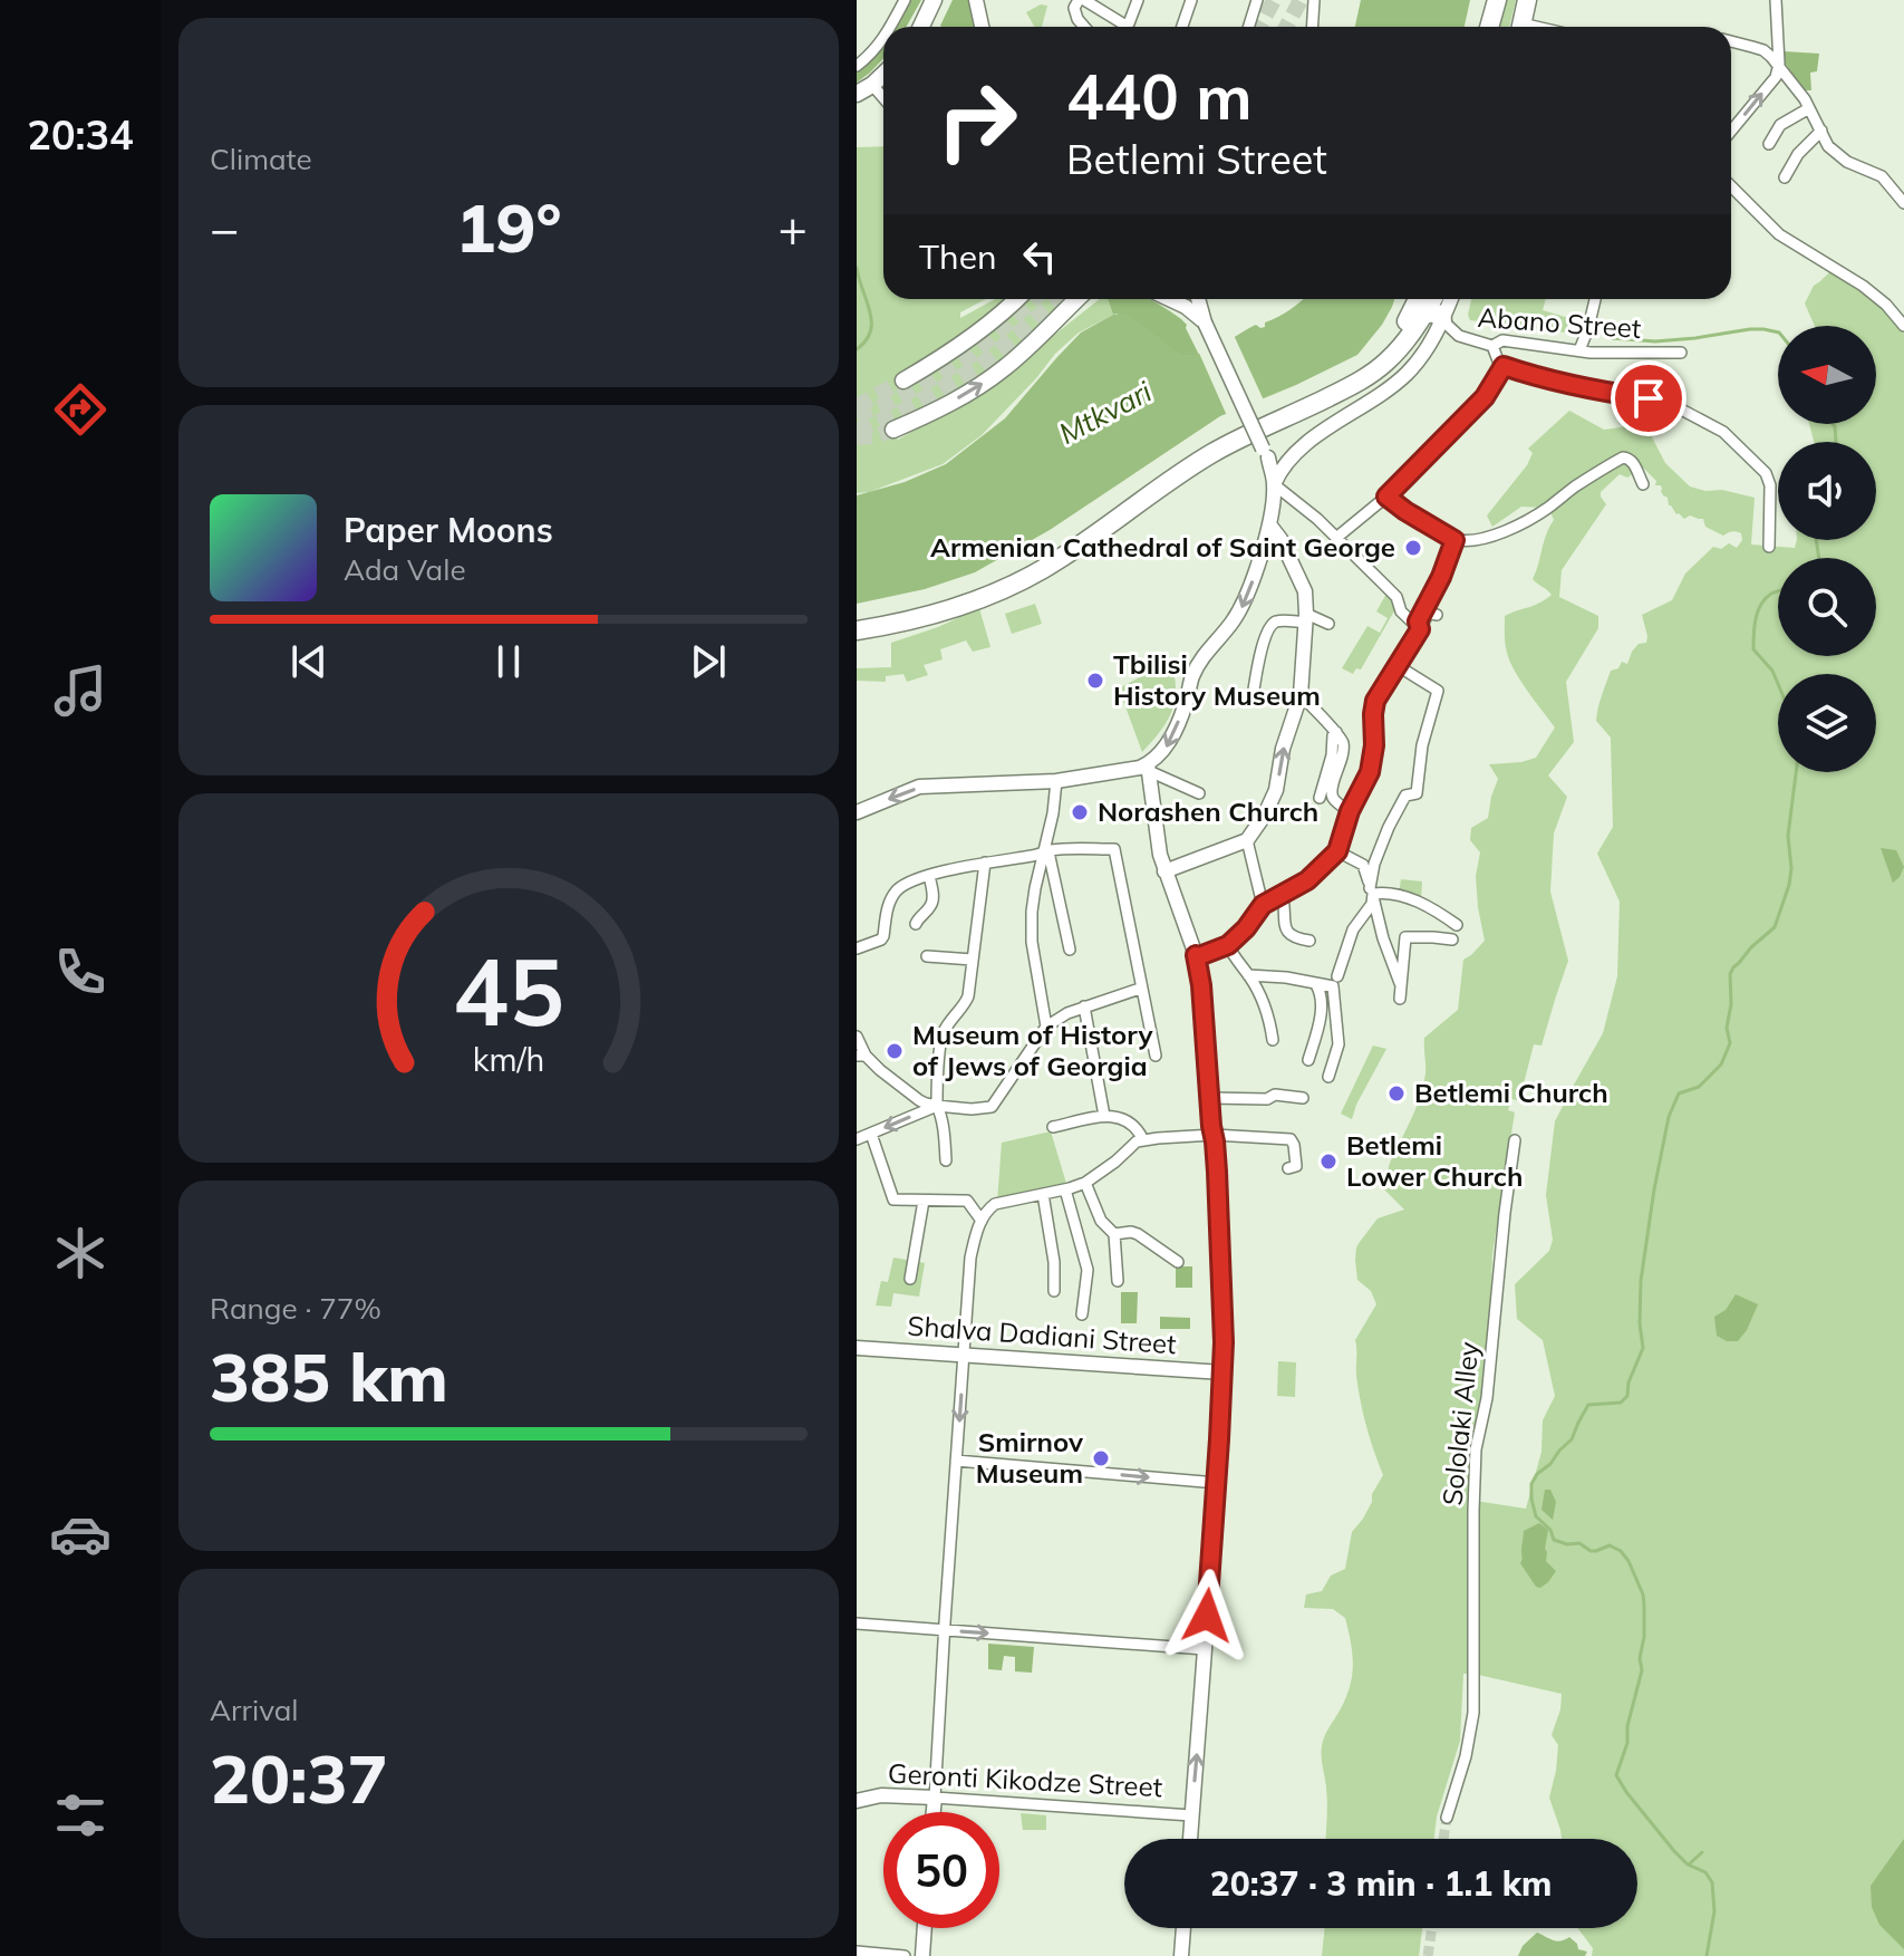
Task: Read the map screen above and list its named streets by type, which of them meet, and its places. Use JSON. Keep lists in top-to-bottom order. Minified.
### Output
{"streets":{"street":["Abano Street","Shalva Dadiani Street","Sololaki Alley","Geronti Kikodze Street"]},"water":["Mtkvari"],"places":["Armenian Cathedral of Saint George","Tbilisi History Museum","Norashen Church","Museum of History of Jews of Georgia","Betlemi Church","Betlemi Lower Church","Smirnov Museum"],"north":"left","page":{"tabs":"20:34","tile":["Climate",["Range · 77%","385 km"],["Arrival","20:37"]],"turn":["440 m","Betlemi Street"],"heat":["−","19°","+"],"then":"Then","song":["Paper Moons","Ada Vale"],"limit":"50","trip":"20:37 · 3 min · 1.1 km","gauge":["45","km/h"]}}
